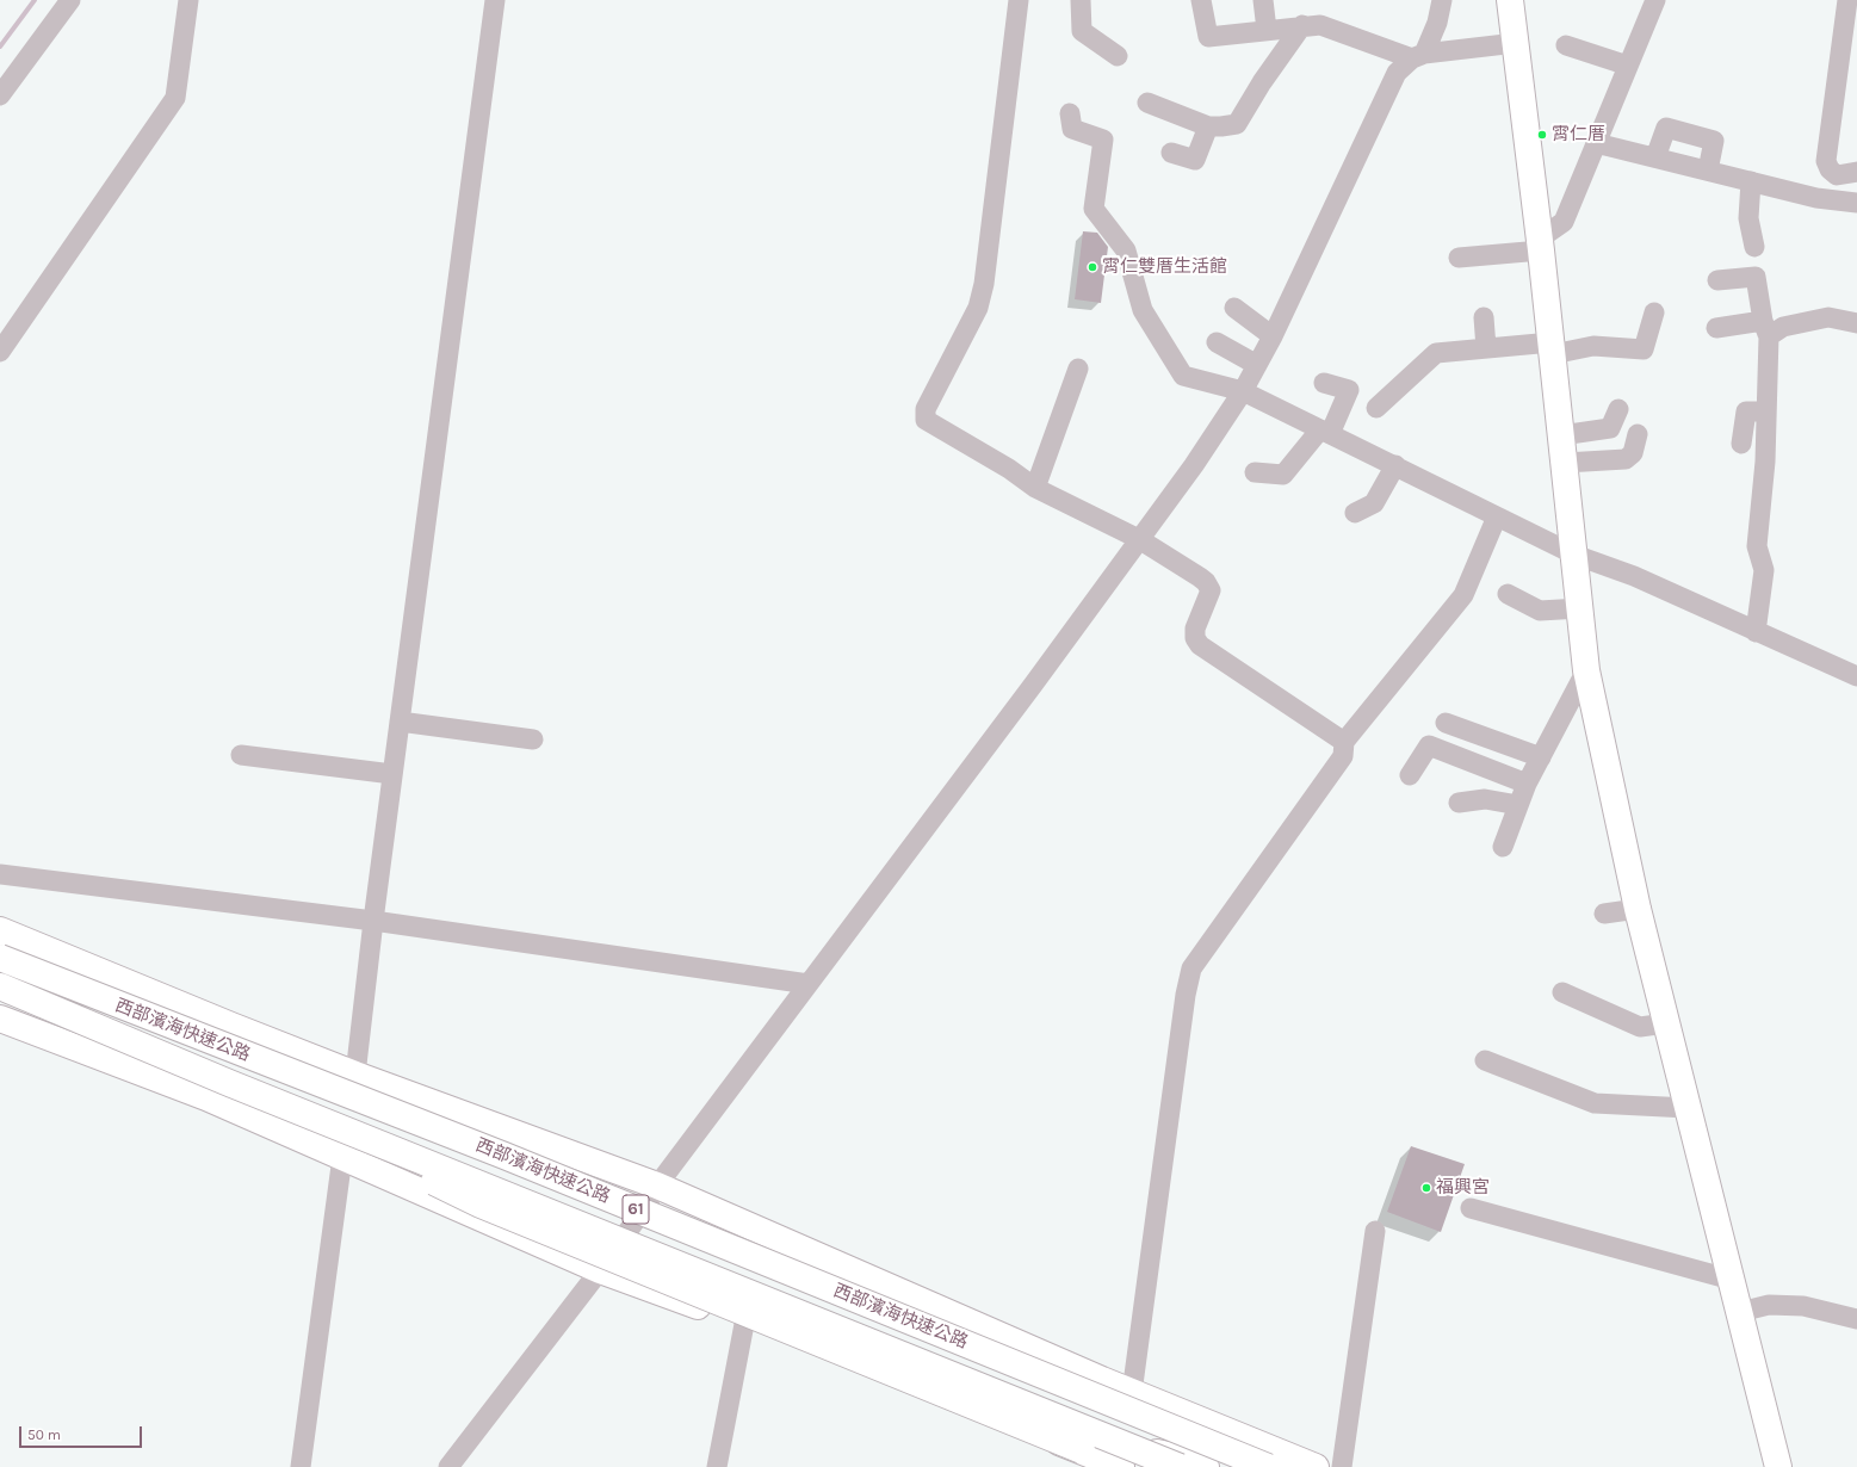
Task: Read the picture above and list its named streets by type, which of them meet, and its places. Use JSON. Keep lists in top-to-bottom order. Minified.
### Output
{"streets":{"main road":["西部濱海快速公路","61"]},"places":["霄仁厝","霄仁雙厝生活館","福興宮"],"scale_bar":"50 m"}
